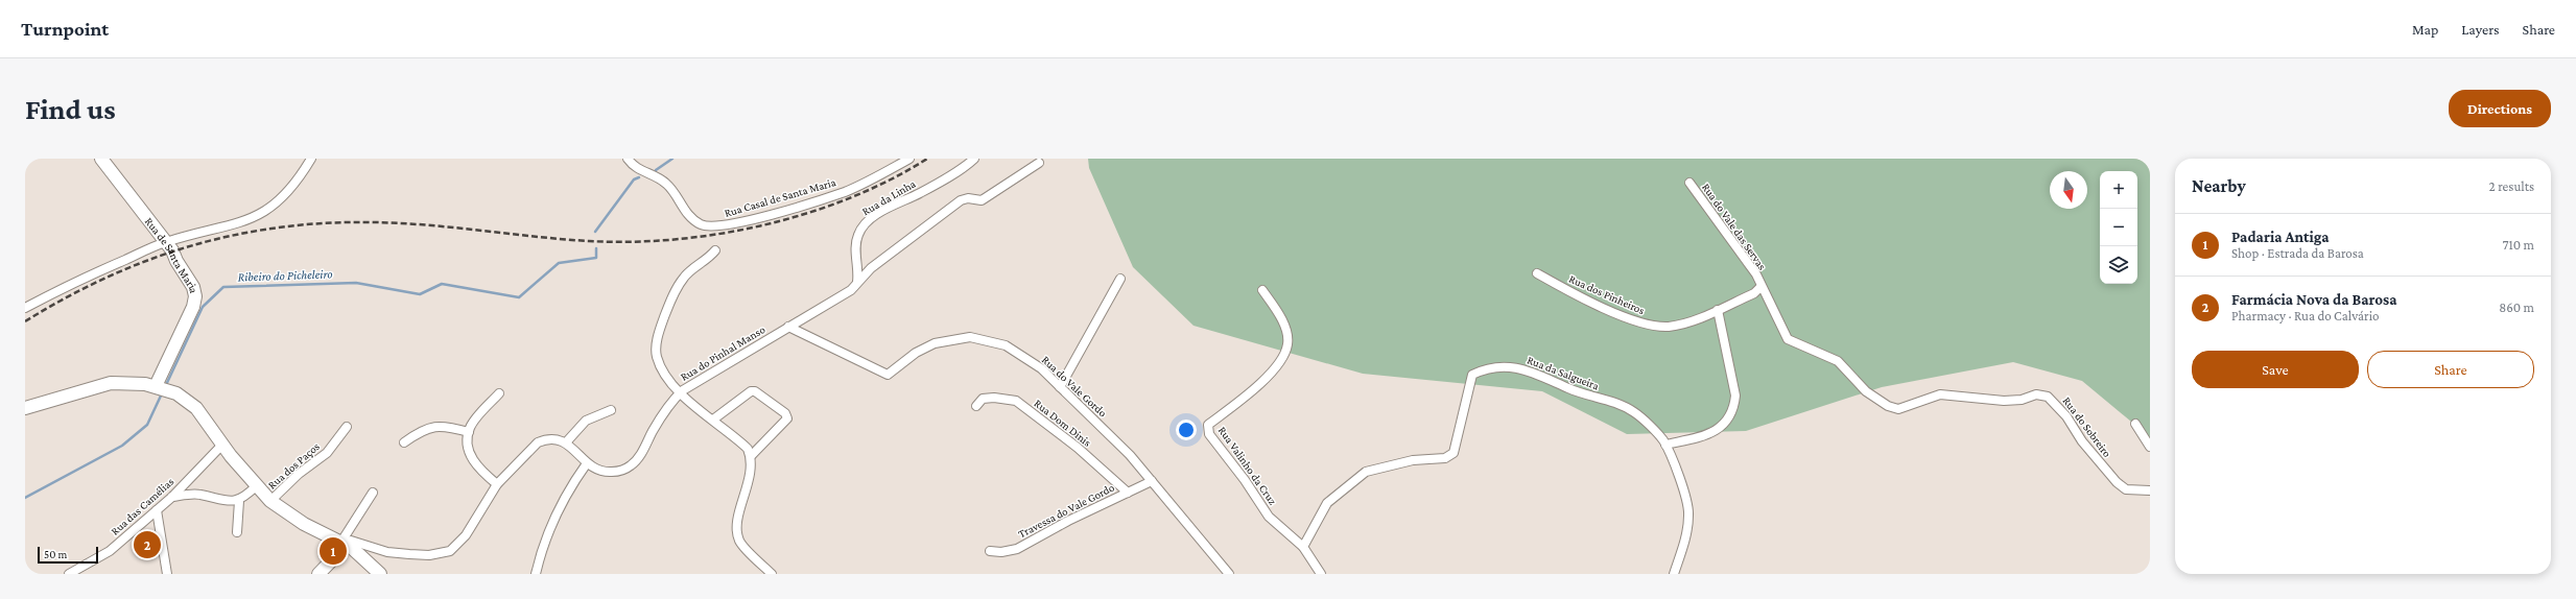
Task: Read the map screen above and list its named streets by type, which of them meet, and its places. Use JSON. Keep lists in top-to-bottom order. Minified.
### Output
{"streets":{"main road":["Rua de Santa Maria"],"street":["Rua Casal de Santa Maria","Rua da Linha","Rua do Vale das Servas","Rua dos Pinheiros","Rua do Pinhal Manso","Rua da Salgueira","Rua do Vale Gordo","Rua Dom Dinis","Rua do Sobreiro","Rua dos Paços","Rua Valinho da Cruz","Rua das Camélias","Travessa do Vale Gordo"]},"crossings":[["Rua da Linha","Rua do Pinhal Manso"],["Rua do Vale das Servas","Rua dos Pinheiros"],["Rua do Vale das Servas","Rua do Sobreiro"],["Rua do Pinhal Manso","Rua do Vale Gordo"],["Rua da Salgueira","Rua Valinho da Cruz"],["Rua do Vale Gordo","Travessa do Vale Gordo"],["Rua Dom Dinis","Travessa do Vale Gordo"]],"water":["Ribeiro do Picheleiro"],"scale_bar":"50 m","north":"bottom","page":{"header":"Turnpoint","nav":["Map","Layers","Share"],"buttons":["Directions",["Save","Share"]],"title":"Find us","heading":["Nearby","2 results"],"map_buttons":["+","−"],"list":[{"mark":"1","name":"Padaria Antiga","note":"Shop · Estrada da Barosa","value":"710 m"},{"mark":"2","name":"Farmácia Nova da Barosa","note":"Pharmacy · Rua do Calvário","value":"860 m"}],"pins":["2","1"],"scale":"50 m"}}
